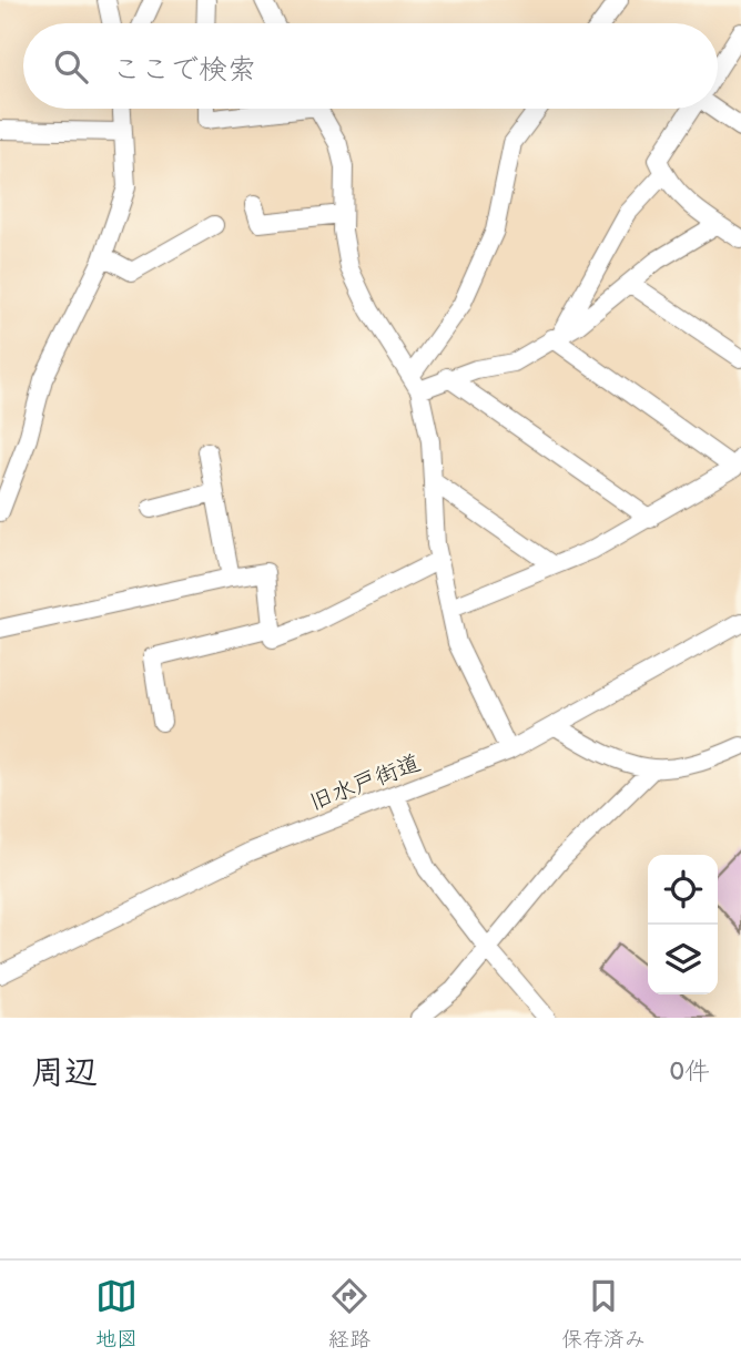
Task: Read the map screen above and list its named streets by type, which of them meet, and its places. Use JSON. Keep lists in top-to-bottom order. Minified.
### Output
{"streets":{"street":["旧水戸街道"]},"page":{"search":"ここで検索","heading":["周辺","0件"],"nav":["地図","経路","保存済み"]}}
